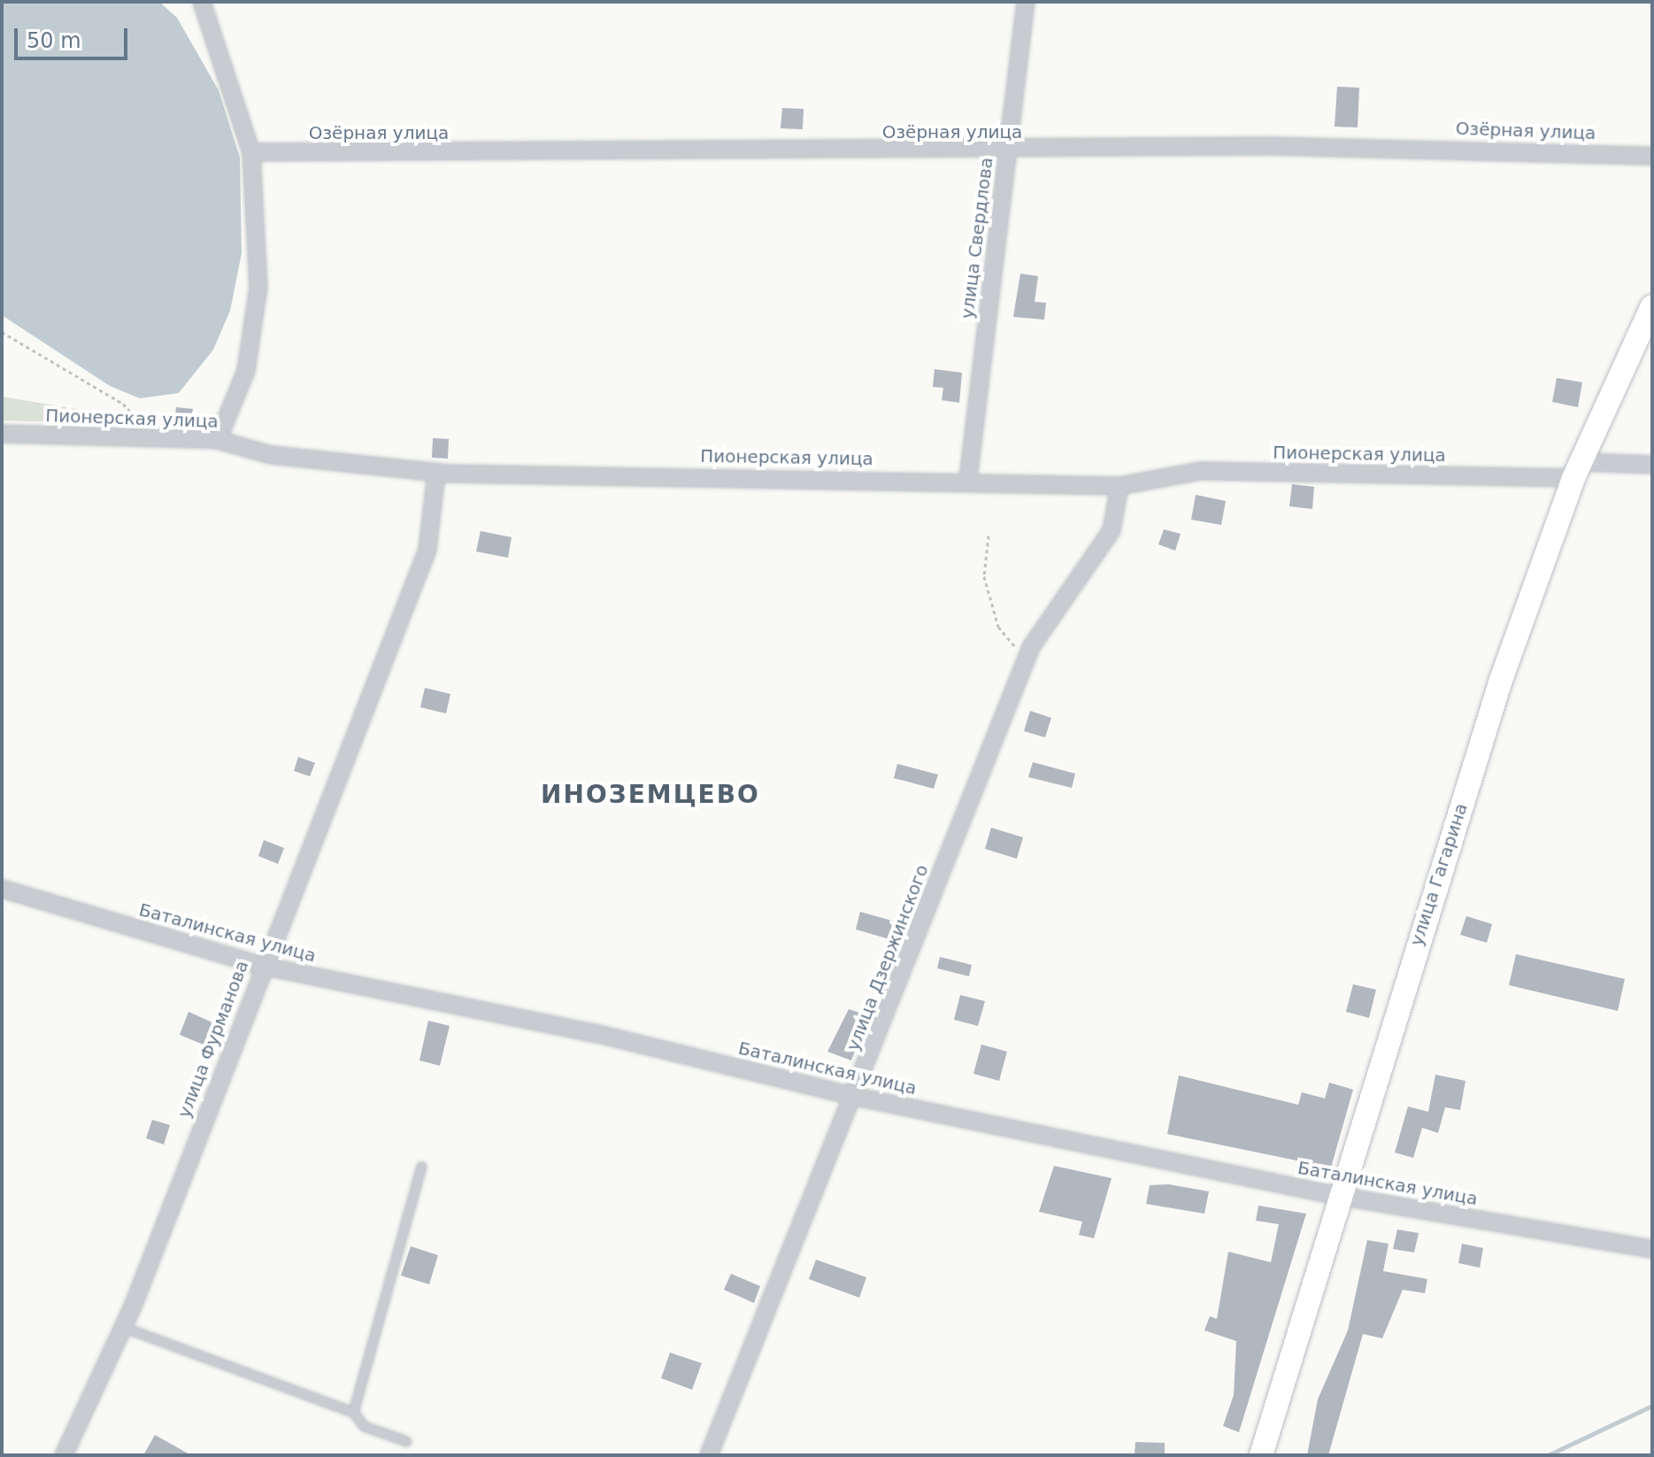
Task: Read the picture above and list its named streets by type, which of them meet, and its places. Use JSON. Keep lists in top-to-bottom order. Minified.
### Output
{"streets":{"main road":["улица Гагарина"],"street":["Озёрная улица","улица Свердлова","Пионерская улица","Баталинская улица","улица Дзержинского","улица Фурманова"]},"crossings":[["Озёрная улица","улица Свердлова"],["улица Свердлова","Пионерская улица"],["Пионерская улица","улица Гагарина"],["Пионерская улица","улица Дзержинского"],["Пионерская улица","улица Фурманова"],["улица Гагарина","Баталинская улица"],["Баталинская улица","улица Дзержинского"],["Баталинская улица","улица Фурманова"]],"districts":["ИНОЗЕМЦЕВО"],"scale_bar":"50 m"}
